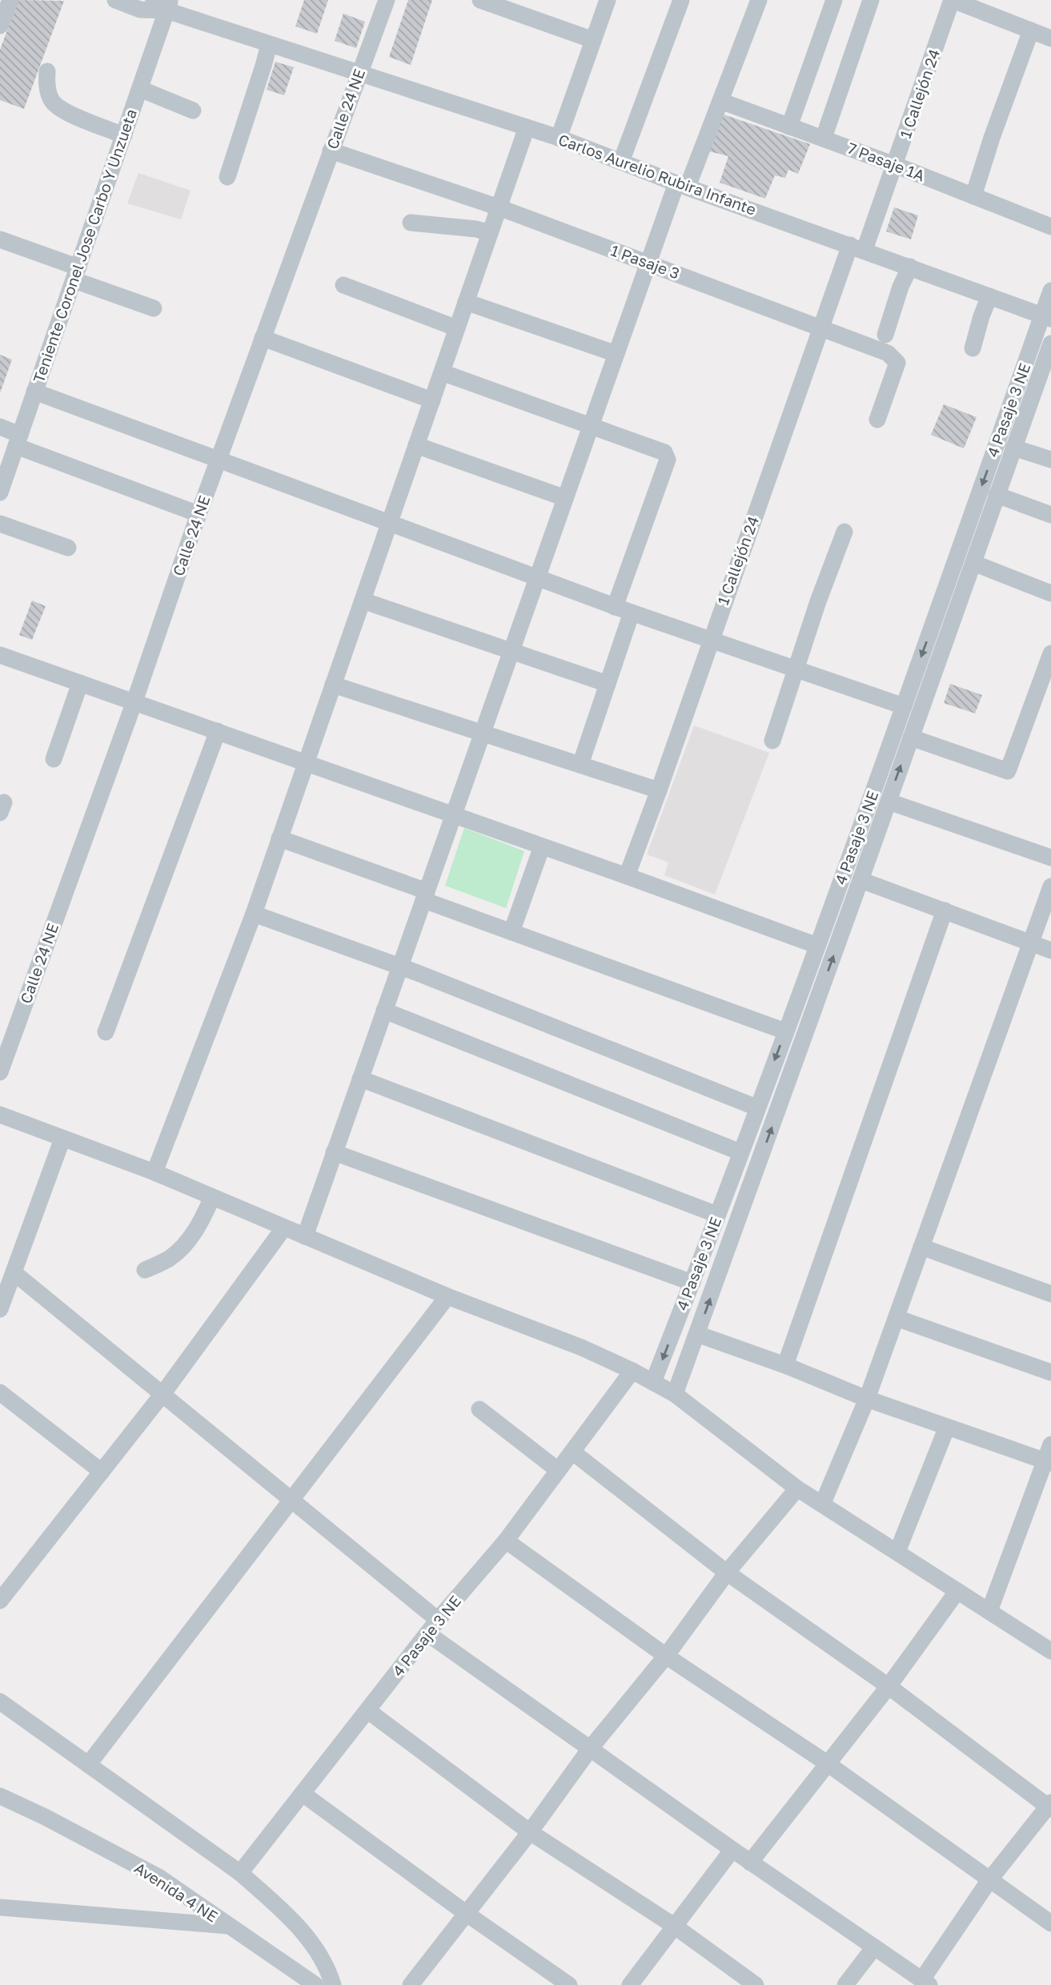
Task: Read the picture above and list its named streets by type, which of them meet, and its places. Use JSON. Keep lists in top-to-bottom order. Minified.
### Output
{"streets":{"street":["1 Callejón 24","Calle 24 NE","7 Pasaje 1A","Carlos Aurelio Rubira Infante","Teniente Coronel Jose Carbo Y Unzueta","1 Pasaje 3","4 Pasaje 3 NE","Avenida 4 NE"]},"crossings":[["1 Callejón 24","7 Pasaje 1A"],["1 Callejón 24","Carlos Aurelio Rubira Infante"],["1 Callejón 24","1 Pasaje 3"],["Calle 24 NE","Carlos Aurelio Rubira Infante"],["Calle 24 NE","1 Pasaje 3"],["Carlos Aurelio Rubira Infante","Teniente Coronel Jose Carbo Y Unzueta"],["Carlos Aurelio Rubira Infante","4 Pasaje 3 NE"]]}
